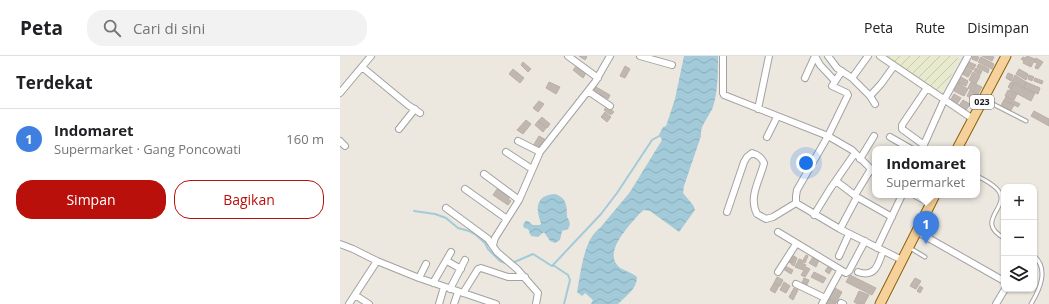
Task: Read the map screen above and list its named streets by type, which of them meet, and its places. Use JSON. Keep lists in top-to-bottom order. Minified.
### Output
{"streets":{"main road":["023"]},"page":{"header":"Peta","search":"Cari di sini","nav":["Peta","Rute","Disimpan"],"heading":"Terdekat","list":[{"mark":"1","name":"Indomaret","note":"Supermarket · Gang Poncowati","value":"160 m"}],"popup":["Indomaret","Supermarket"],"buttons":["Simpan","Bagikan"],"map_buttons":["+","−"],"pins":"1"}}
